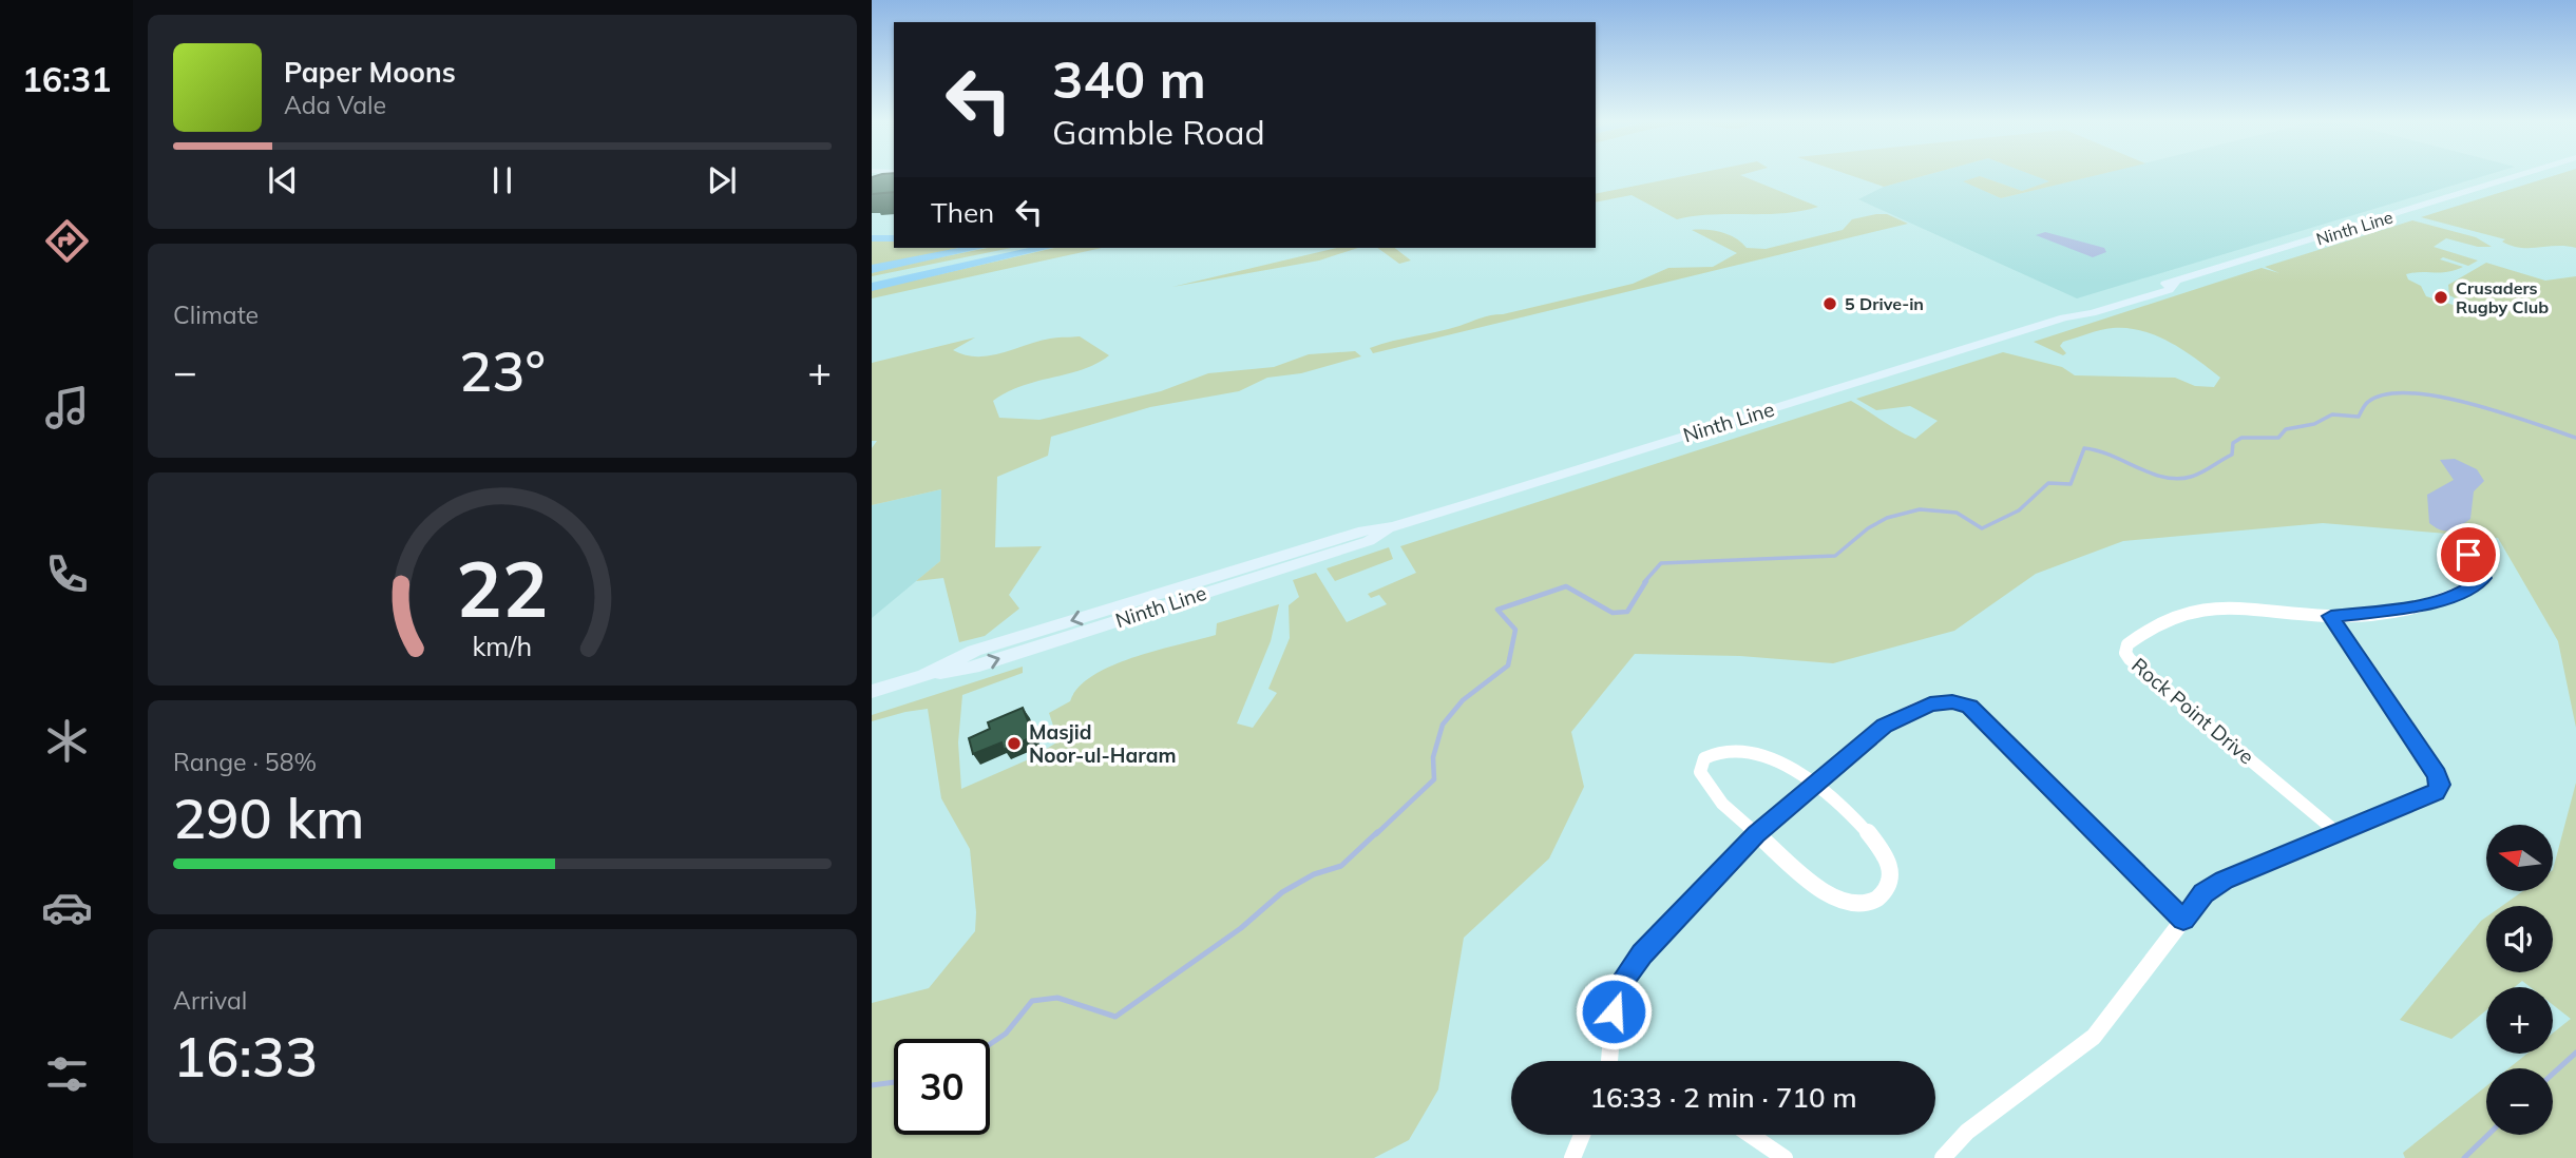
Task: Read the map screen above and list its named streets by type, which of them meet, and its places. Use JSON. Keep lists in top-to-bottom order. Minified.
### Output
{"streets":{"main road":["Ninth Line"],"street":["Rock Point Drive"]},"places":["Crusaders Rugby Club","5 Drive-in","Masjid Noor-ul-Haram"],"north":"left","page":{"tabs":"16:31","turn":["340 m","Gamble Road"],"song":["Paper Moons","Ada Vale"],"then":"Then","tile":["Climate",["Range · 58%","290 km"],["Arrival","16:33"]],"heat":["−","23°","+"],"map_buttons":["+","−"],"limit":"30","trip":"16:33 · 2 min · 710 m","gauge":["22","km/h"]}}
